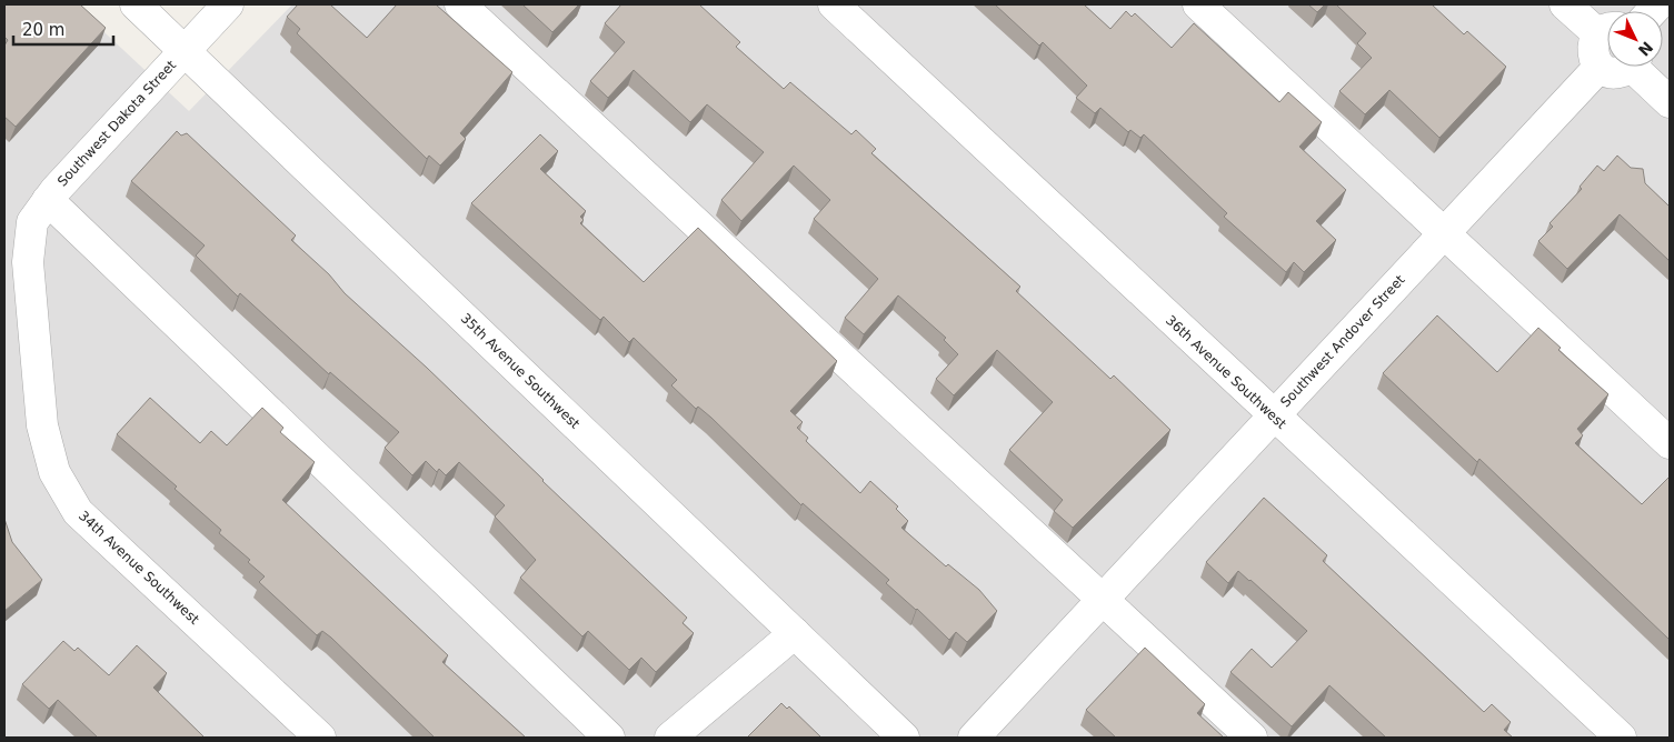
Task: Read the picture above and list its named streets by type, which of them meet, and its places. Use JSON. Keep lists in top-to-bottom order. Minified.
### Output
{"streets":{"street":["Southwest Dakota Street","Southwest Andover Street","35th Avenue Southwest","36th Avenue Southwest","34th Avenue Southwest"]},"crossings":[["Southwest Dakota Street","35th Avenue Southwest"],["Southwest Dakota Street","34th Avenue Southwest"],["Southwest Andover Street","36th Avenue Southwest"]],"scale_bar":"20 m","north":"bottom right"}
